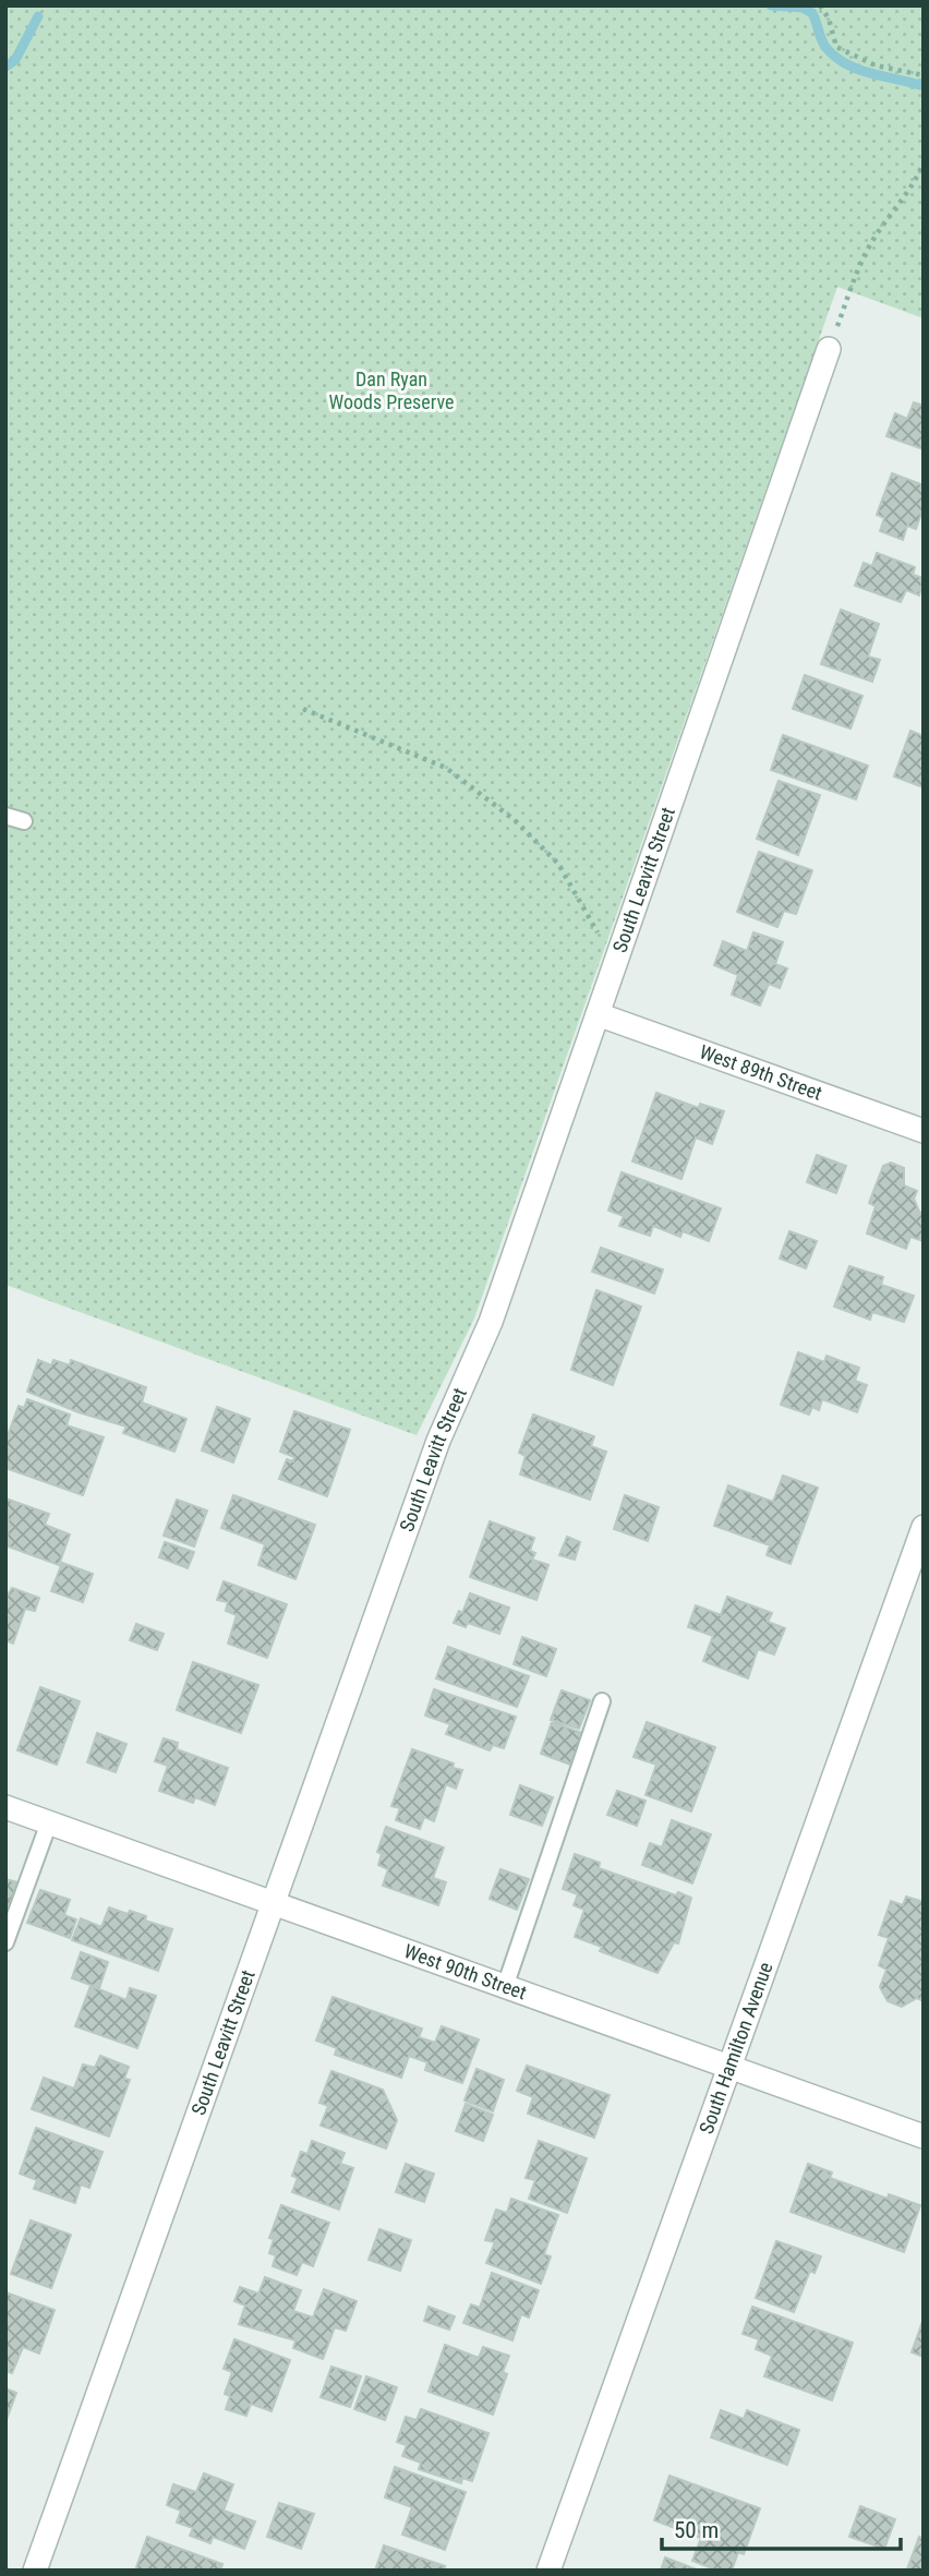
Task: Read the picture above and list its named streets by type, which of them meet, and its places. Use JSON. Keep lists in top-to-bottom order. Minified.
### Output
{"streets":{"street":["South Leavitt Street","West 89th Street","West 90th Street","South Hamilton Avenue"]},"crossings":[["South Leavitt Street","West 89th Street"],["South Leavitt Street","West 90th Street"],["West 90th Street","South Hamilton Avenue"]],"parks":["Dan Ryan Woods Preserve"],"scale_bar":"50 m"}
